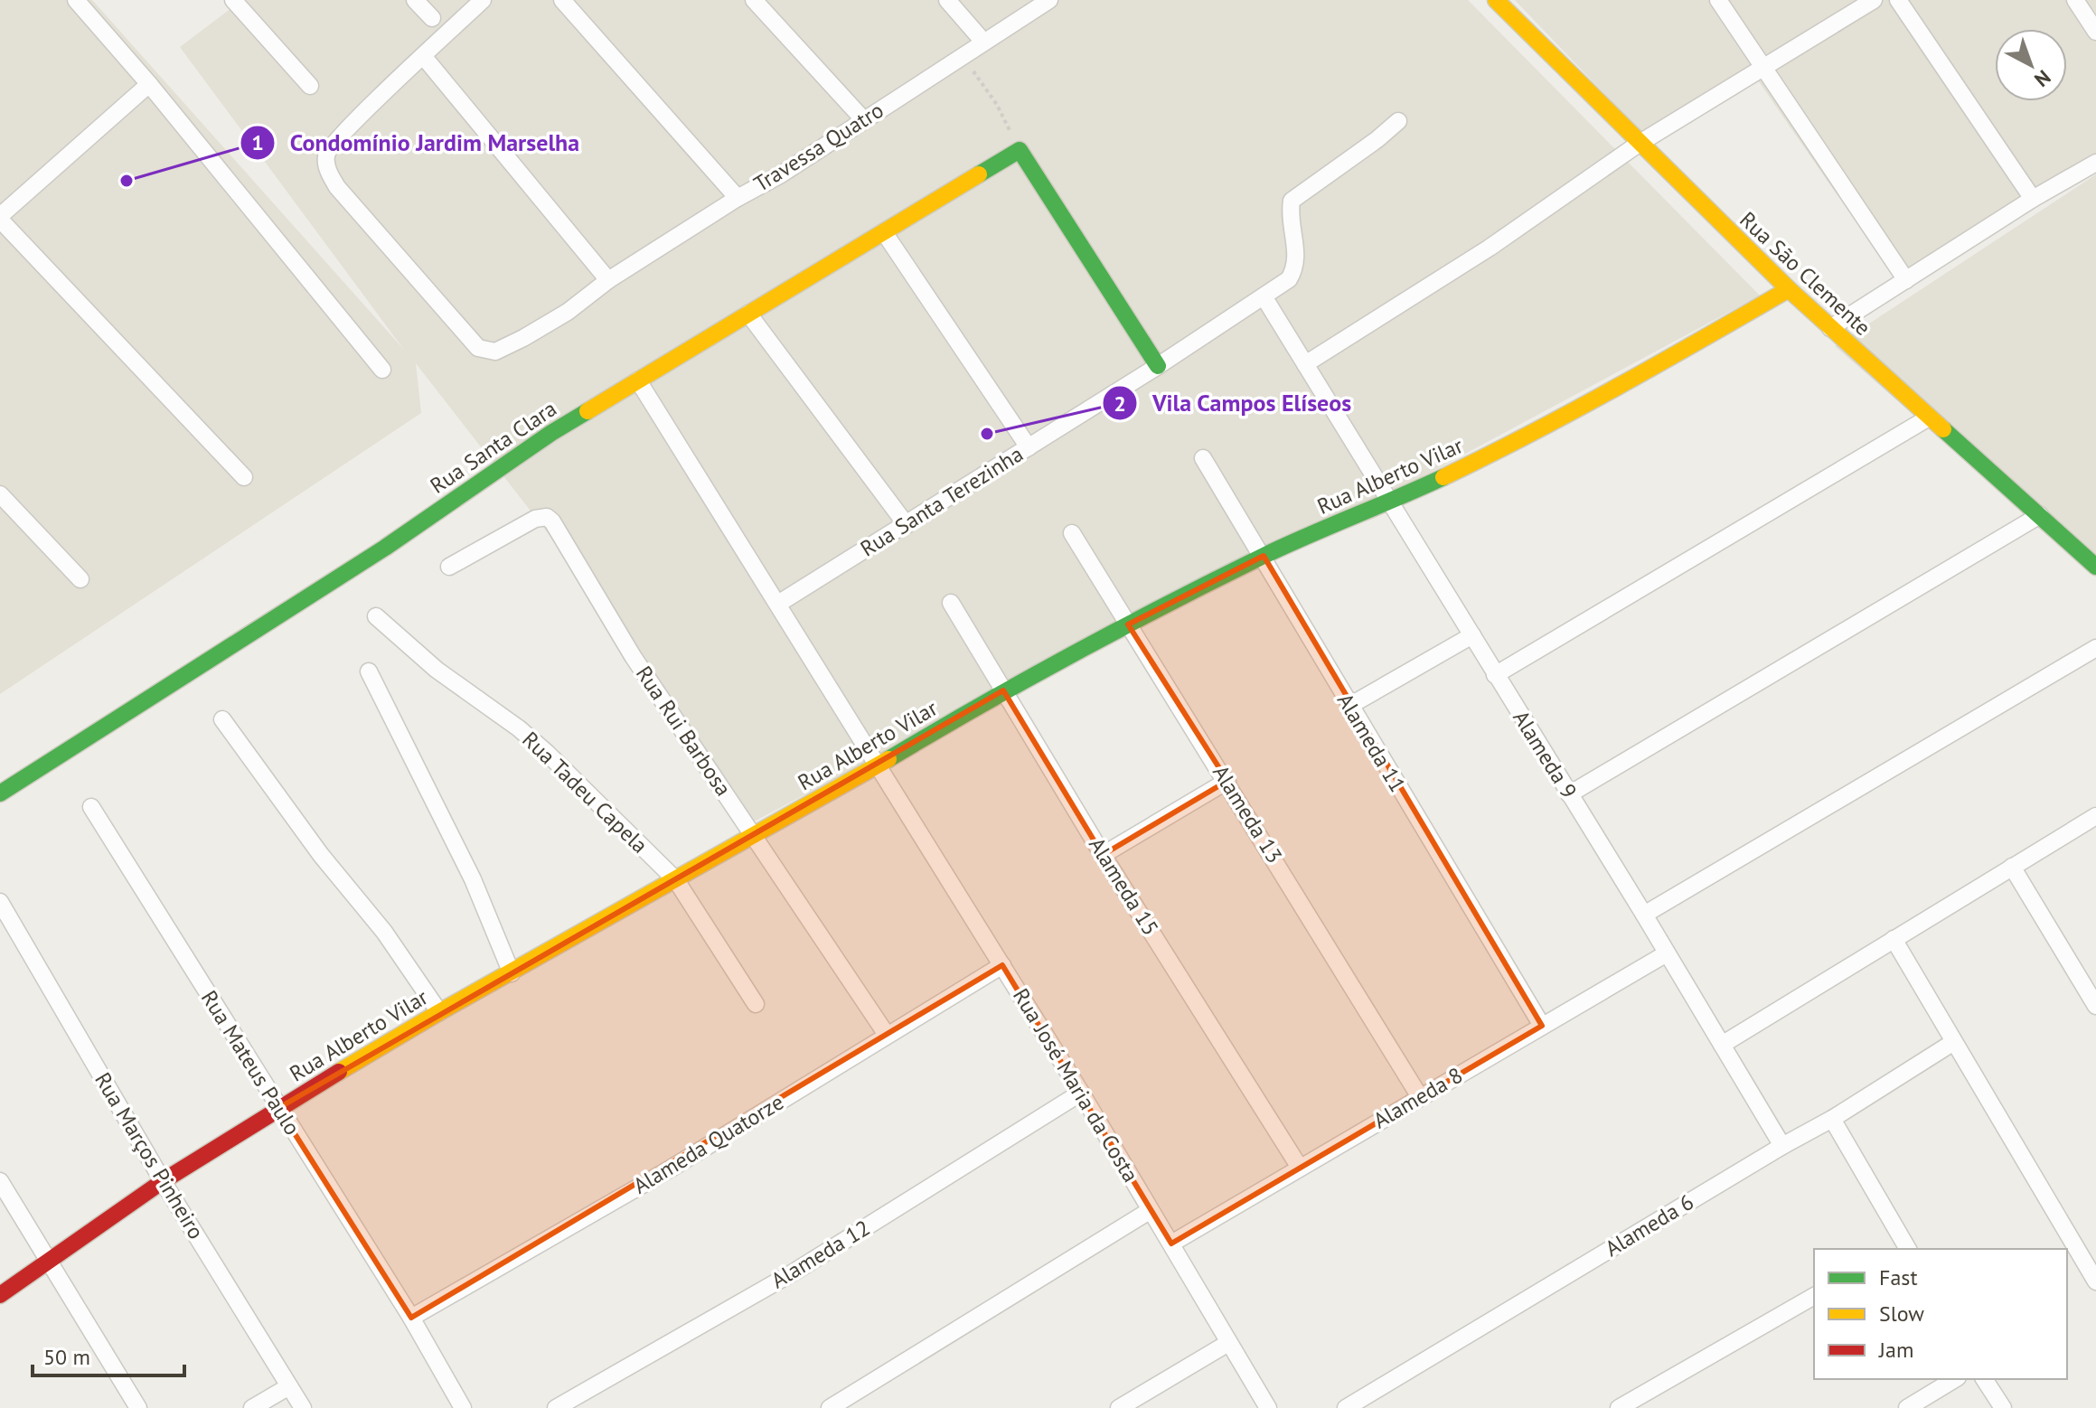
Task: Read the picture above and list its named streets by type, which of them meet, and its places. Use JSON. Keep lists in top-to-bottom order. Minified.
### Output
{"streets":{"street":["Travessa Quatro","Rua São Clemente","Rua Santa Clara","Rua Alberto Vilar","Rua Santa Terezinha","Rua Rui Barbosa","Alameda 11","Alameda 9","Rua Tadeu Capela","Alameda 13","Alameda 15","Rua Mateus Paulo","Rua José Maria da Costa","Alameda 8","Alameda Quatorze","Rua Marços Pinheiro","Alameda 6","Alameda 12"]},"crossings":[["Rua São Clemente","Rua Alberto Vilar"],["Rua Alberto Vilar","Rua Rui Barbosa"],["Rua Alberto Vilar","Alameda 11"],["Rua Alberto Vilar","Alameda 9"],["Rua Alberto Vilar","Rua Tadeu Capela"],["Rua Alberto Vilar","Alameda 13"],["Rua Alberto Vilar","Alameda 15"],["Rua Alberto Vilar","Rua Mateus Paulo"],["Rua Alberto Vilar","Rua José Maria da Costa"],["Rua Alberto Vilar","Rua Marços Pinheiro"],["Rua Santa Terezinha","Alameda 9"],["Rua Rui Barbosa","Alameda Quatorze"],["Alameda 11","Alameda 8"],["Alameda 9","Alameda 8"],["Alameda 9","Alameda 6"],["Alameda 13","Alameda 8"],["Alameda 15","Alameda 8"],["Rua Mateus Paulo","Alameda Quatorze"],["Rua José Maria da Costa","Alameda 8"],["Rua José Maria da Costa","Alameda Quatorze"],["Rua José Maria da Costa","Alameda 12"]],"places":["Condomínio Jardim Marselha","Vila Campos Elíseos"],"legend":["Fast","Slow","Jam"],"scale_bar":"50 m","north":"bottom right"}
